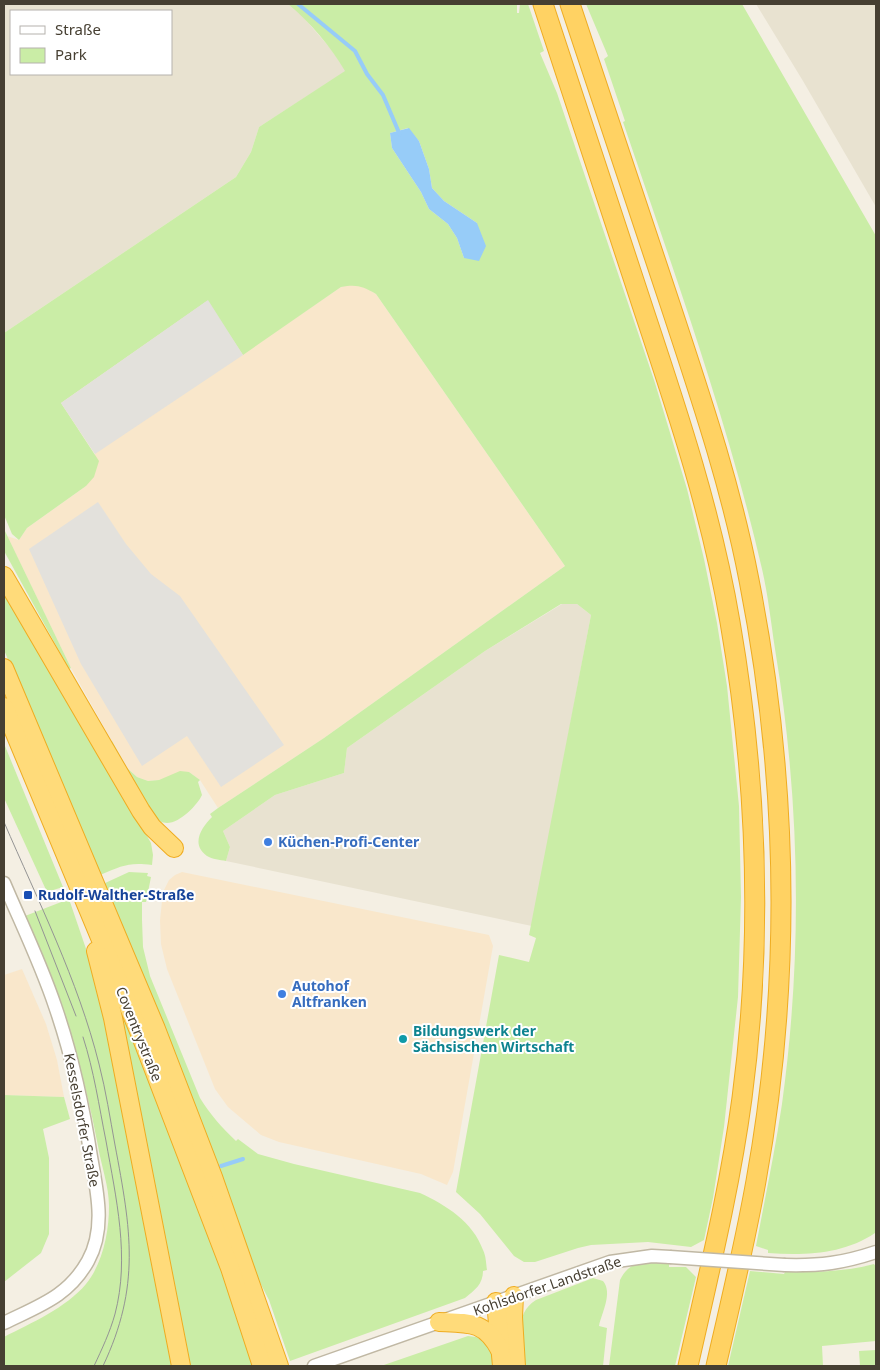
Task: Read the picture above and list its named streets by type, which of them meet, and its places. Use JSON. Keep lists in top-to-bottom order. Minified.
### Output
{"streets":{"highway":["Coventrystraße"],"street":["Kesselsdorfer Straße","Kohlsdorfer Landstraße"]},"places":{"other":["Küchen-Profi-Center","Autohof Altfranken","Bildungswerk der Sächsischen Wirtschaft"],"transit":["Rudolf-Walther-Straße"]},"legend":["Straße","Park"]}
